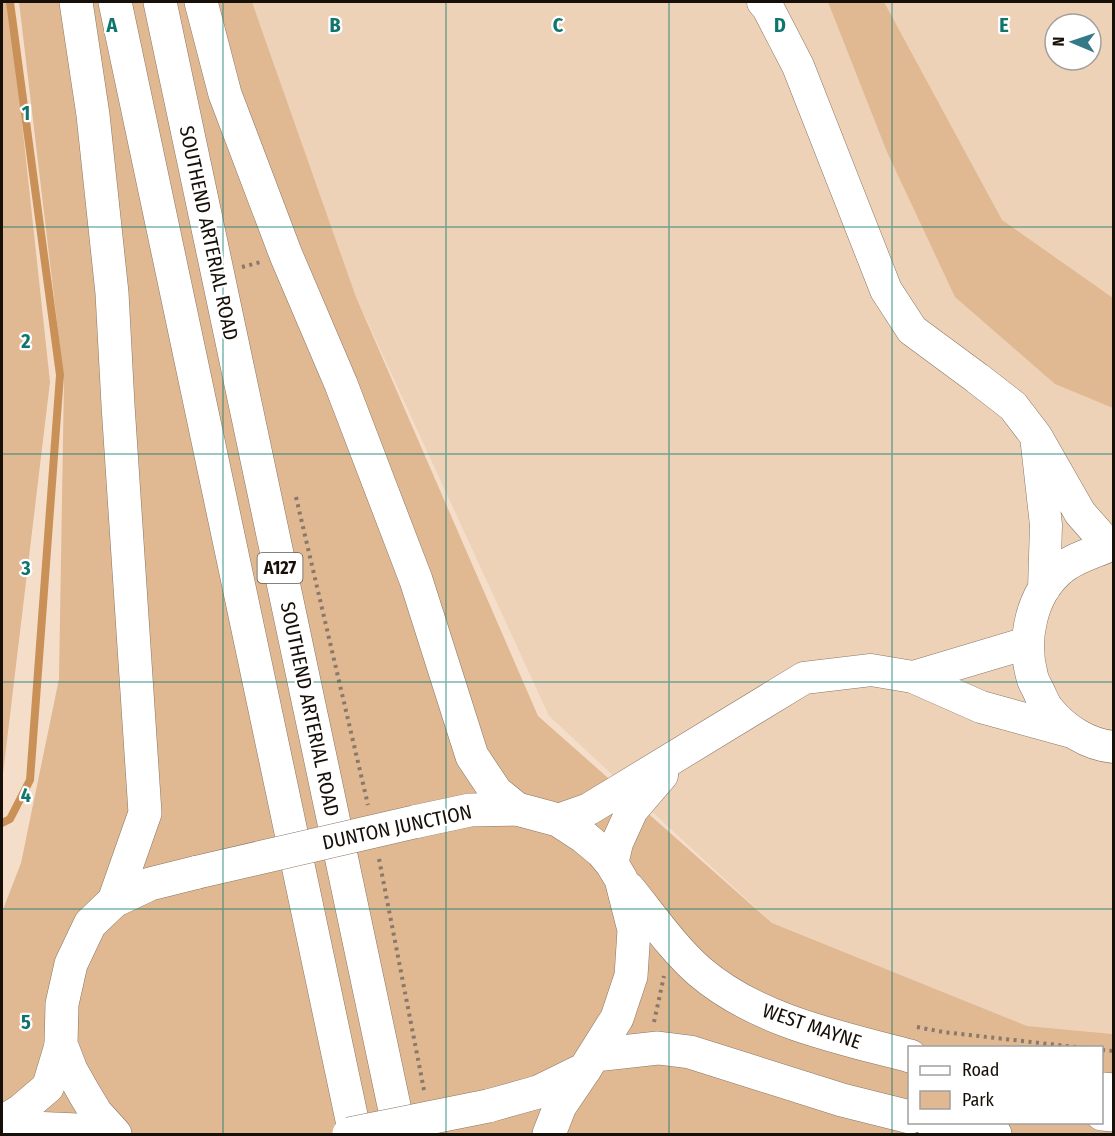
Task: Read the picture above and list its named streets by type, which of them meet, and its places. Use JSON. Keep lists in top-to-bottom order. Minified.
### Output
{"streets":{"main road":["SOUTHEND ARTERIAL ROAD","A127","DUNTON JUNCTION","WEST MAYNE"]},"crossings":[["DUNTON JUNCTION","WEST MAYNE"]],"legend":["Road","Park"],"north":"left","grid":{"columns":["A","B","C","D","E"],"rows":["1","2","3","4","5"]}}
